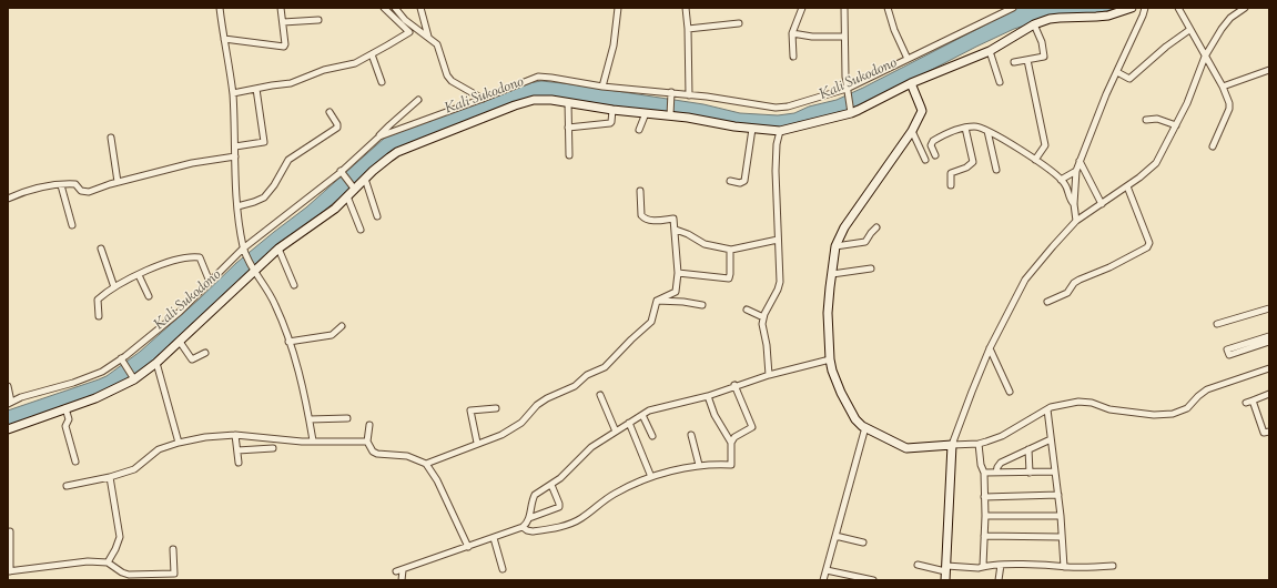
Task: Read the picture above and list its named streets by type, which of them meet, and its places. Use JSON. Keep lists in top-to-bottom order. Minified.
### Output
{"water":["Kali Sukodono"]}
